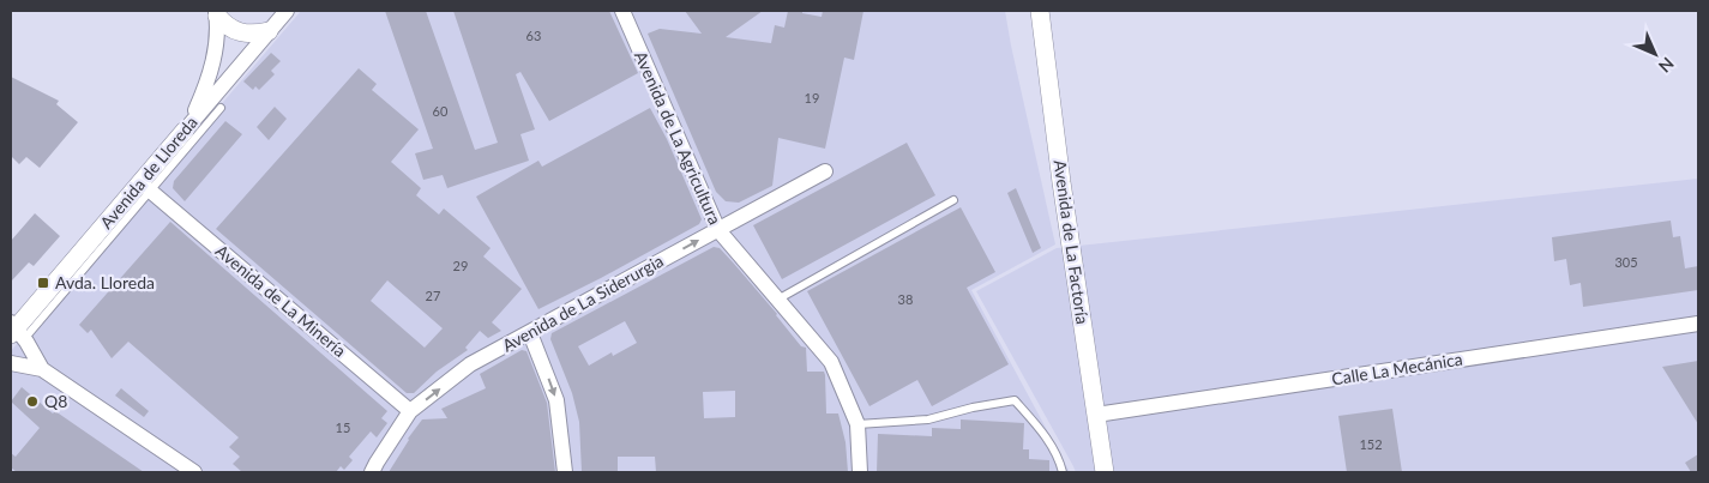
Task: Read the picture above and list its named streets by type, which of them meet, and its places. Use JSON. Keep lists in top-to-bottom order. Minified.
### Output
{"streets":{"street":["Avenida de La Agricultura","Avenida de Lloreda","Avenida de La Factoría","Avenida de La Minería","Avenida de La Siderurgia","Calle La Mecánica"]},"crossings":[["Avenida de La Agricultura","Avenida de La Siderurgia"],["Avenida de Lloreda","Avenida de La Minería"],["Avenida de La Factoría","Calle La Mecánica"],["Avenida de La Minería","Avenida de La Siderurgia"]],"one_way":["Avenida de La Siderurgia"],"places":{"transit":["Avda. Lloreda"],"other":["Q8"]},"house_numbers":["63","19","60","305","29","27","38","15","152"],"north":"bottom right"}
